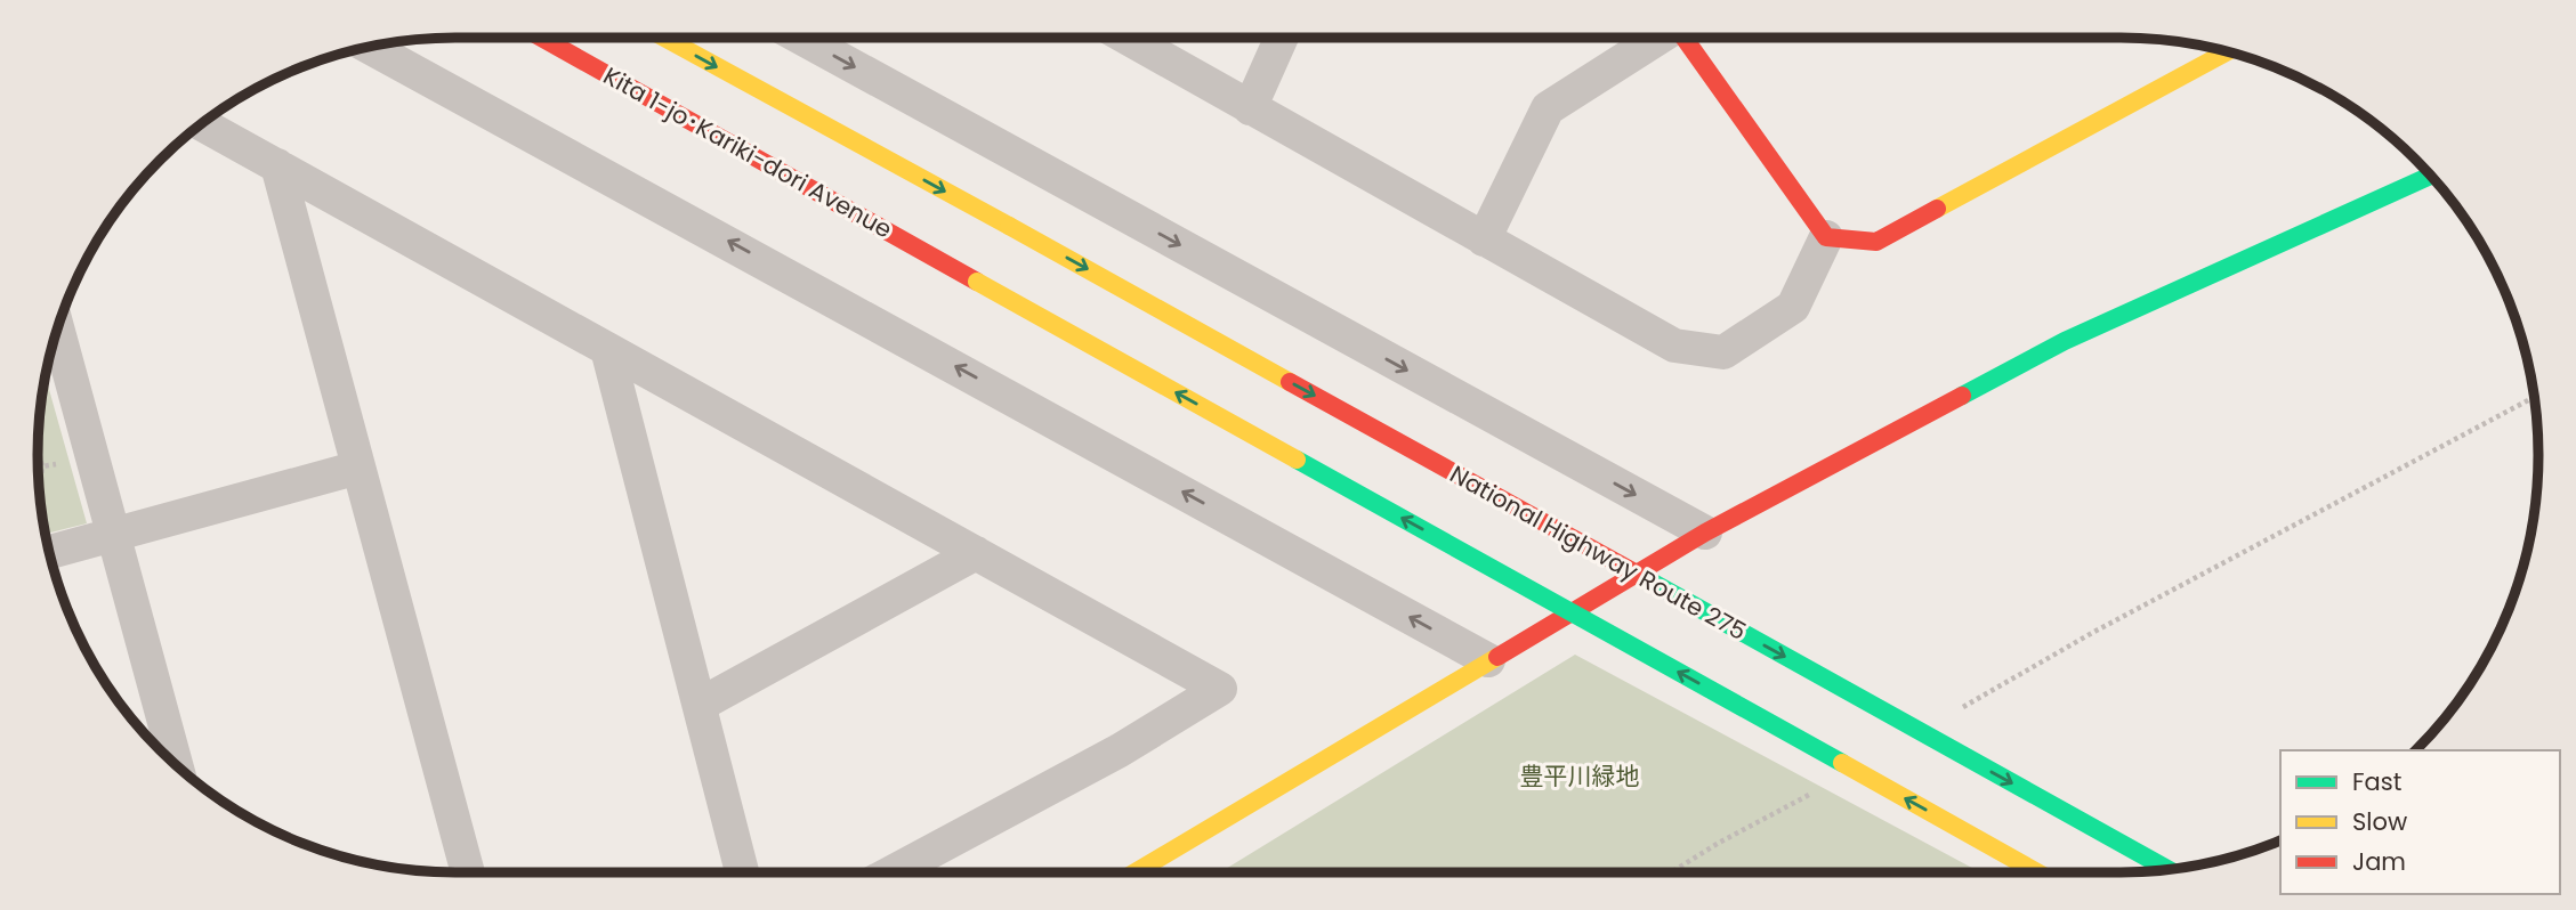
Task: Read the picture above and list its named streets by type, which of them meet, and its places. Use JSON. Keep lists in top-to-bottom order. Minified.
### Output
{"streets":{"main road":["Kita 1-jo･Kariki-dori Avenue","National Highway Route 275"]},"one_way":["Kita 1-jo･Kariki-dori Avenue","National Highway Route 275"],"parks":["豊平川緑地"],"legend":["Fast","Slow","Jam"]}
